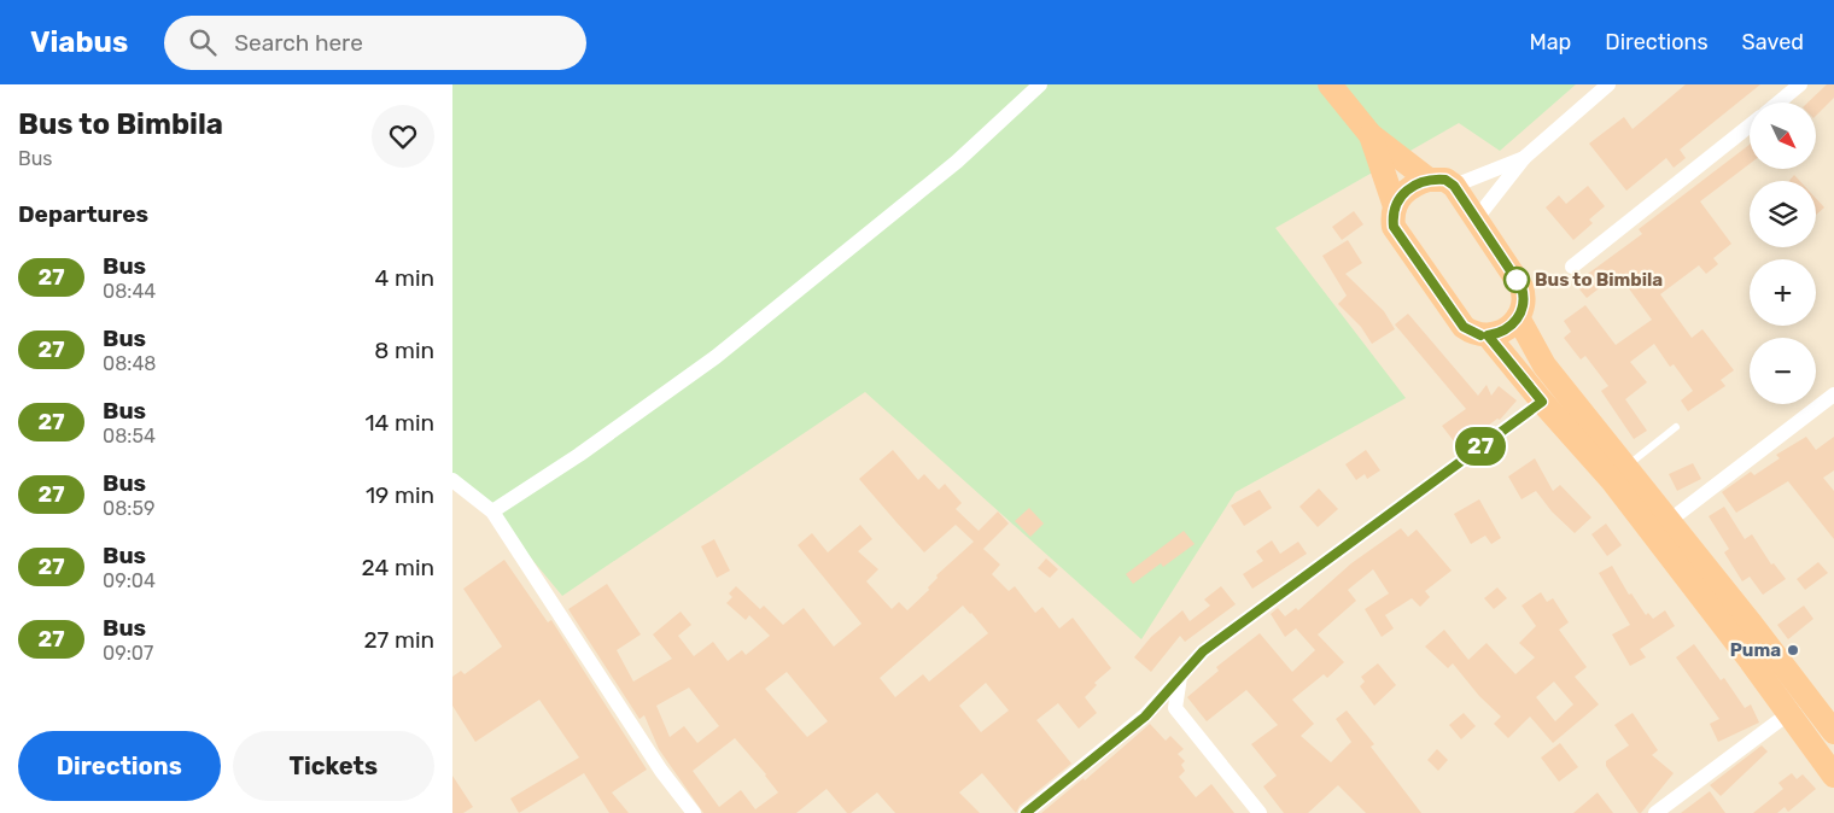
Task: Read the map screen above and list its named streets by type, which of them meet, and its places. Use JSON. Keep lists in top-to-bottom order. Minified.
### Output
{"places":["Bus to Bimbila","Puma"],"lines":["bus line 27"],"north":"bottom right","page":{"header":"Viabus","search":"Search here","nav":["Map","Directions","Saved"],"heading":[["Bus to Bimbila","Bus"],"Departures"],"on_map":"27","map_buttons":["+","−"],"list":[{"mark":"27","name":"Bus","note":"08:44","value":"4 min"},{"mark":"27","name":"Bus","note":"08:48","value":"8 min"},{"mark":"27","name":"Bus","note":"08:54","value":"14 min"},{"mark":"27","name":"Bus","note":"08:59","value":"19 min"},{"mark":"27","name":"Bus","note":"09:04","value":"24 min"},{"mark":"27","name":"Bus","note":"09:07","value":"27 min"}],"buttons":["Directions","Tickets"]}}
